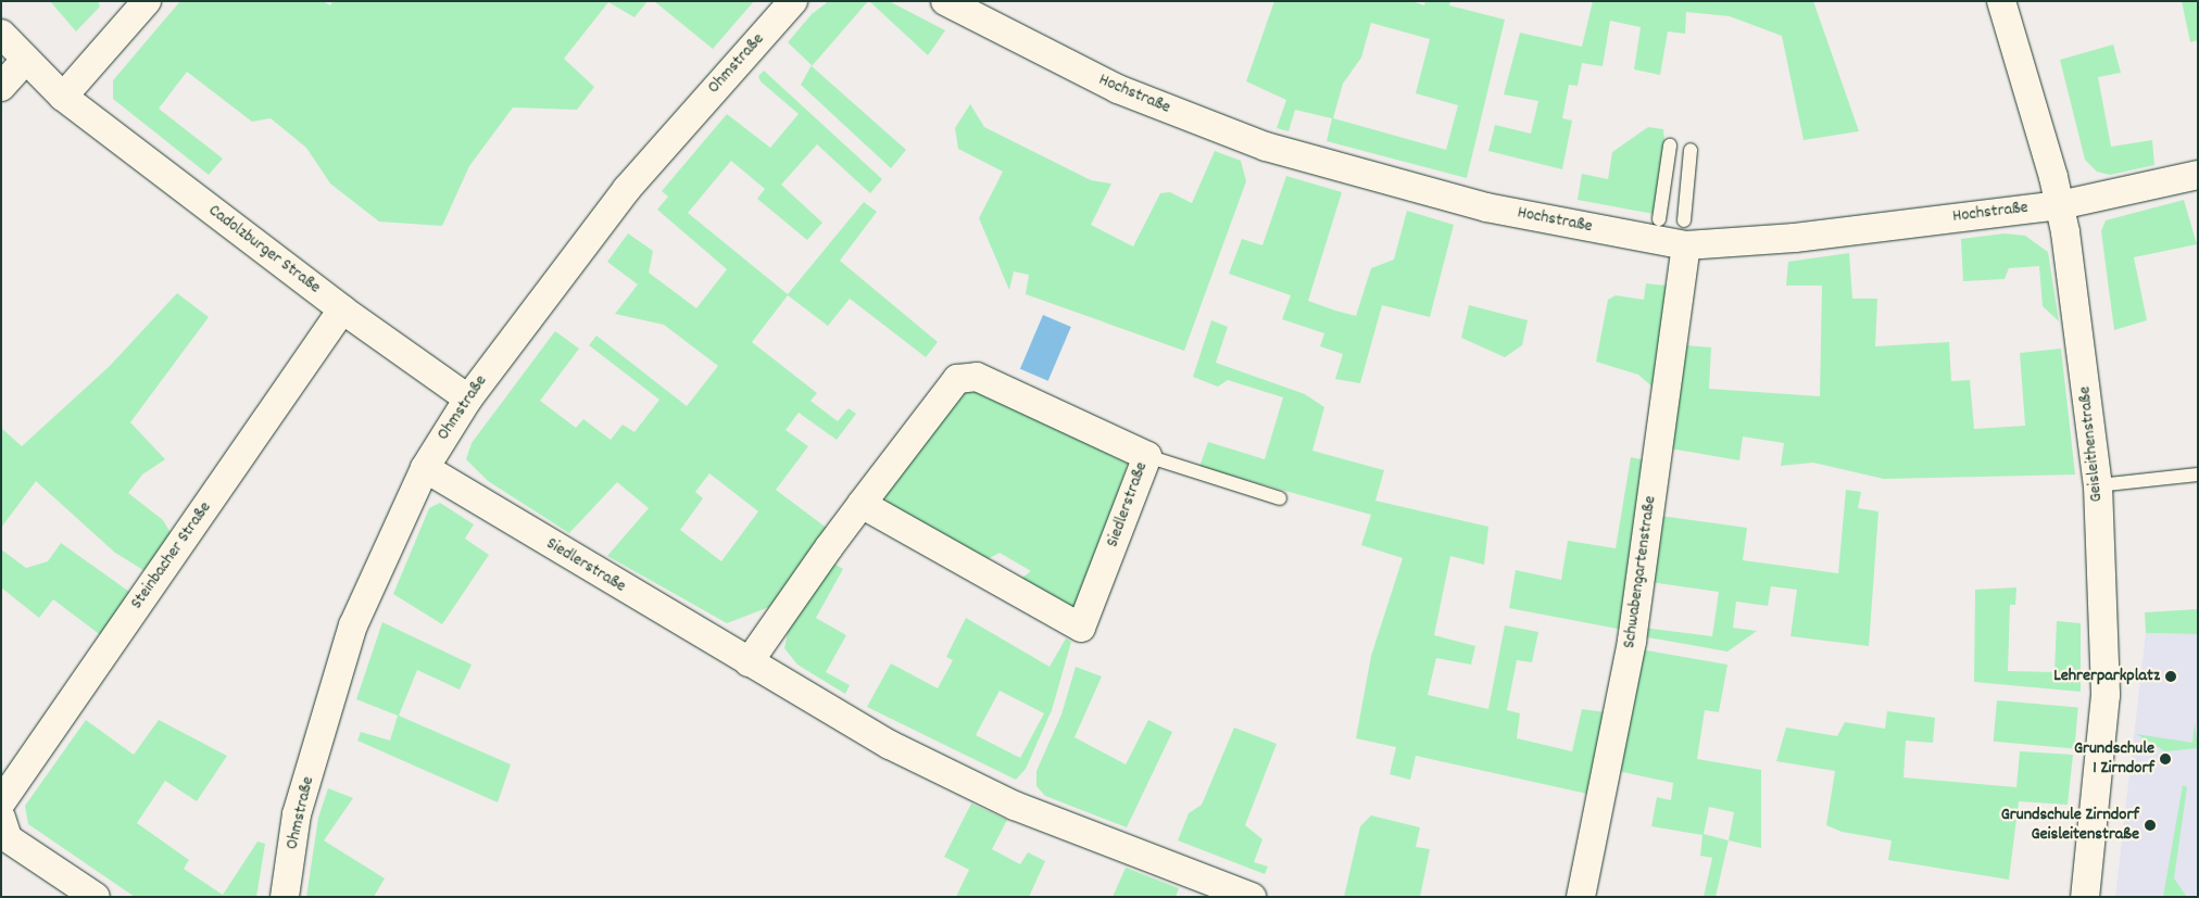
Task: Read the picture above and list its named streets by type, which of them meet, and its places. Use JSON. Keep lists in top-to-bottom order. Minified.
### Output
{"streets":{"street":["Ohmstraße","Hochstraße","Cadolzburger Straße","Geisleithenstraße","Siedlerstraße","Steinbacher Straße","Schwabengartenstraße"]},"crossings":[["Ohmstraße","Cadolzburger Straße"],["Ohmstraße","Siedlerstraße"],["Hochstraße","Geisleithenstraße"],["Hochstraße","Schwabengartenstraße"],["Cadolzburger Straße","Steinbacher Straße"]],"places":["Lehrerparkplatz","Grundschule 1 Zirndorf","Grundschule Zirndorf Geisleitenstraße"]}
